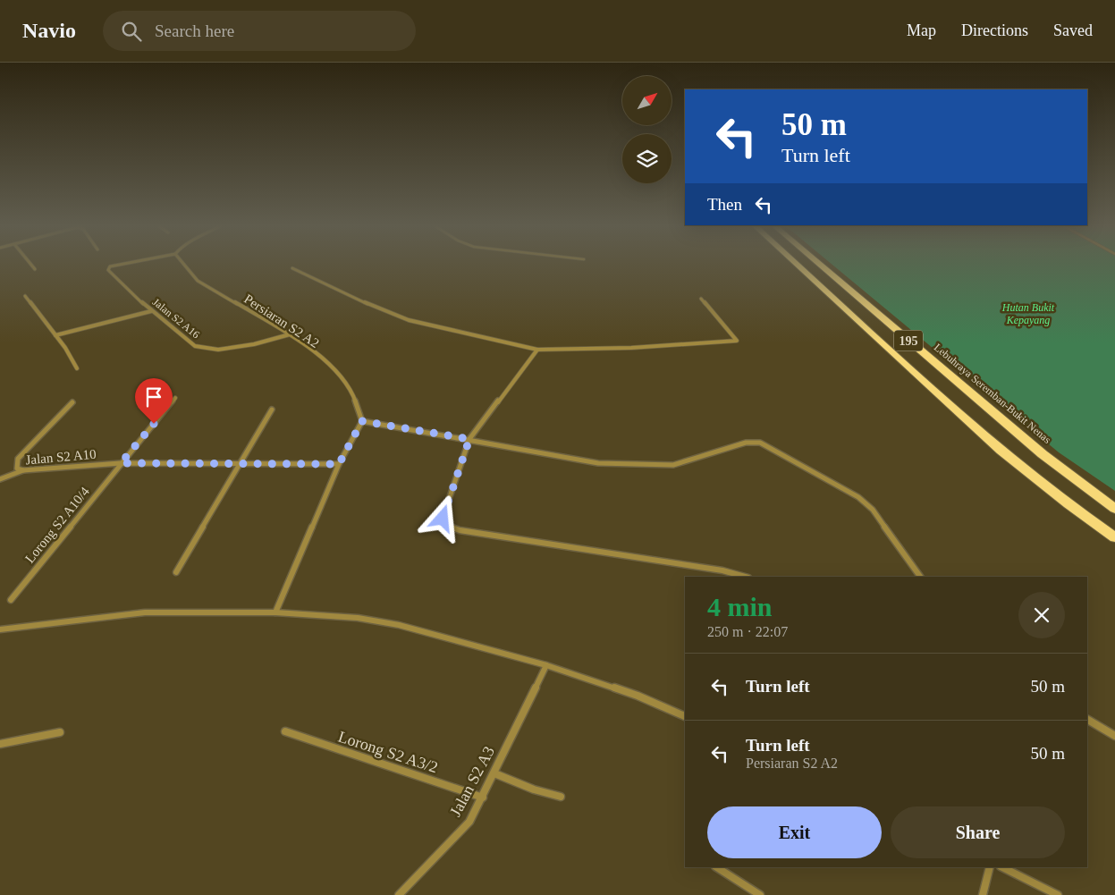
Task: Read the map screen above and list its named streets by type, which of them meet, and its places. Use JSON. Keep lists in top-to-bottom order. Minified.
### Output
{"streets":{"highway":["195","Lebuhraya Seremban-Bukit Nenas"],"street":["Jalan S2 A16","Persiaran S2 A2","Jalan S2 A10","Lorong S2 A10/4","Lorong S2 A3/2","Jalan S2 A3"]},"crossings":[["Jalan S2 A16","Persiaran S2 A2"],["Jalan S2 A10","Lorong S2 A10/4"],["Lorong S2 A3/2","Jalan S2 A3"]],"parks":["Hutan Bukit Kepayang"],"north":"top right","page":{"header":"Navio","search":"Search here","nav":["Map","Directions","Saved"],"turn":["50 m","Turn left"],"then":"Then","heading":["4 min","250 m · 22:07"],"list":[{"name":"Turn left","value":"50 m"},{"name":"Turn left","note":"Persiaran S2 A2","value":"50 m"}],"buttons":["Exit","Share"]}}
